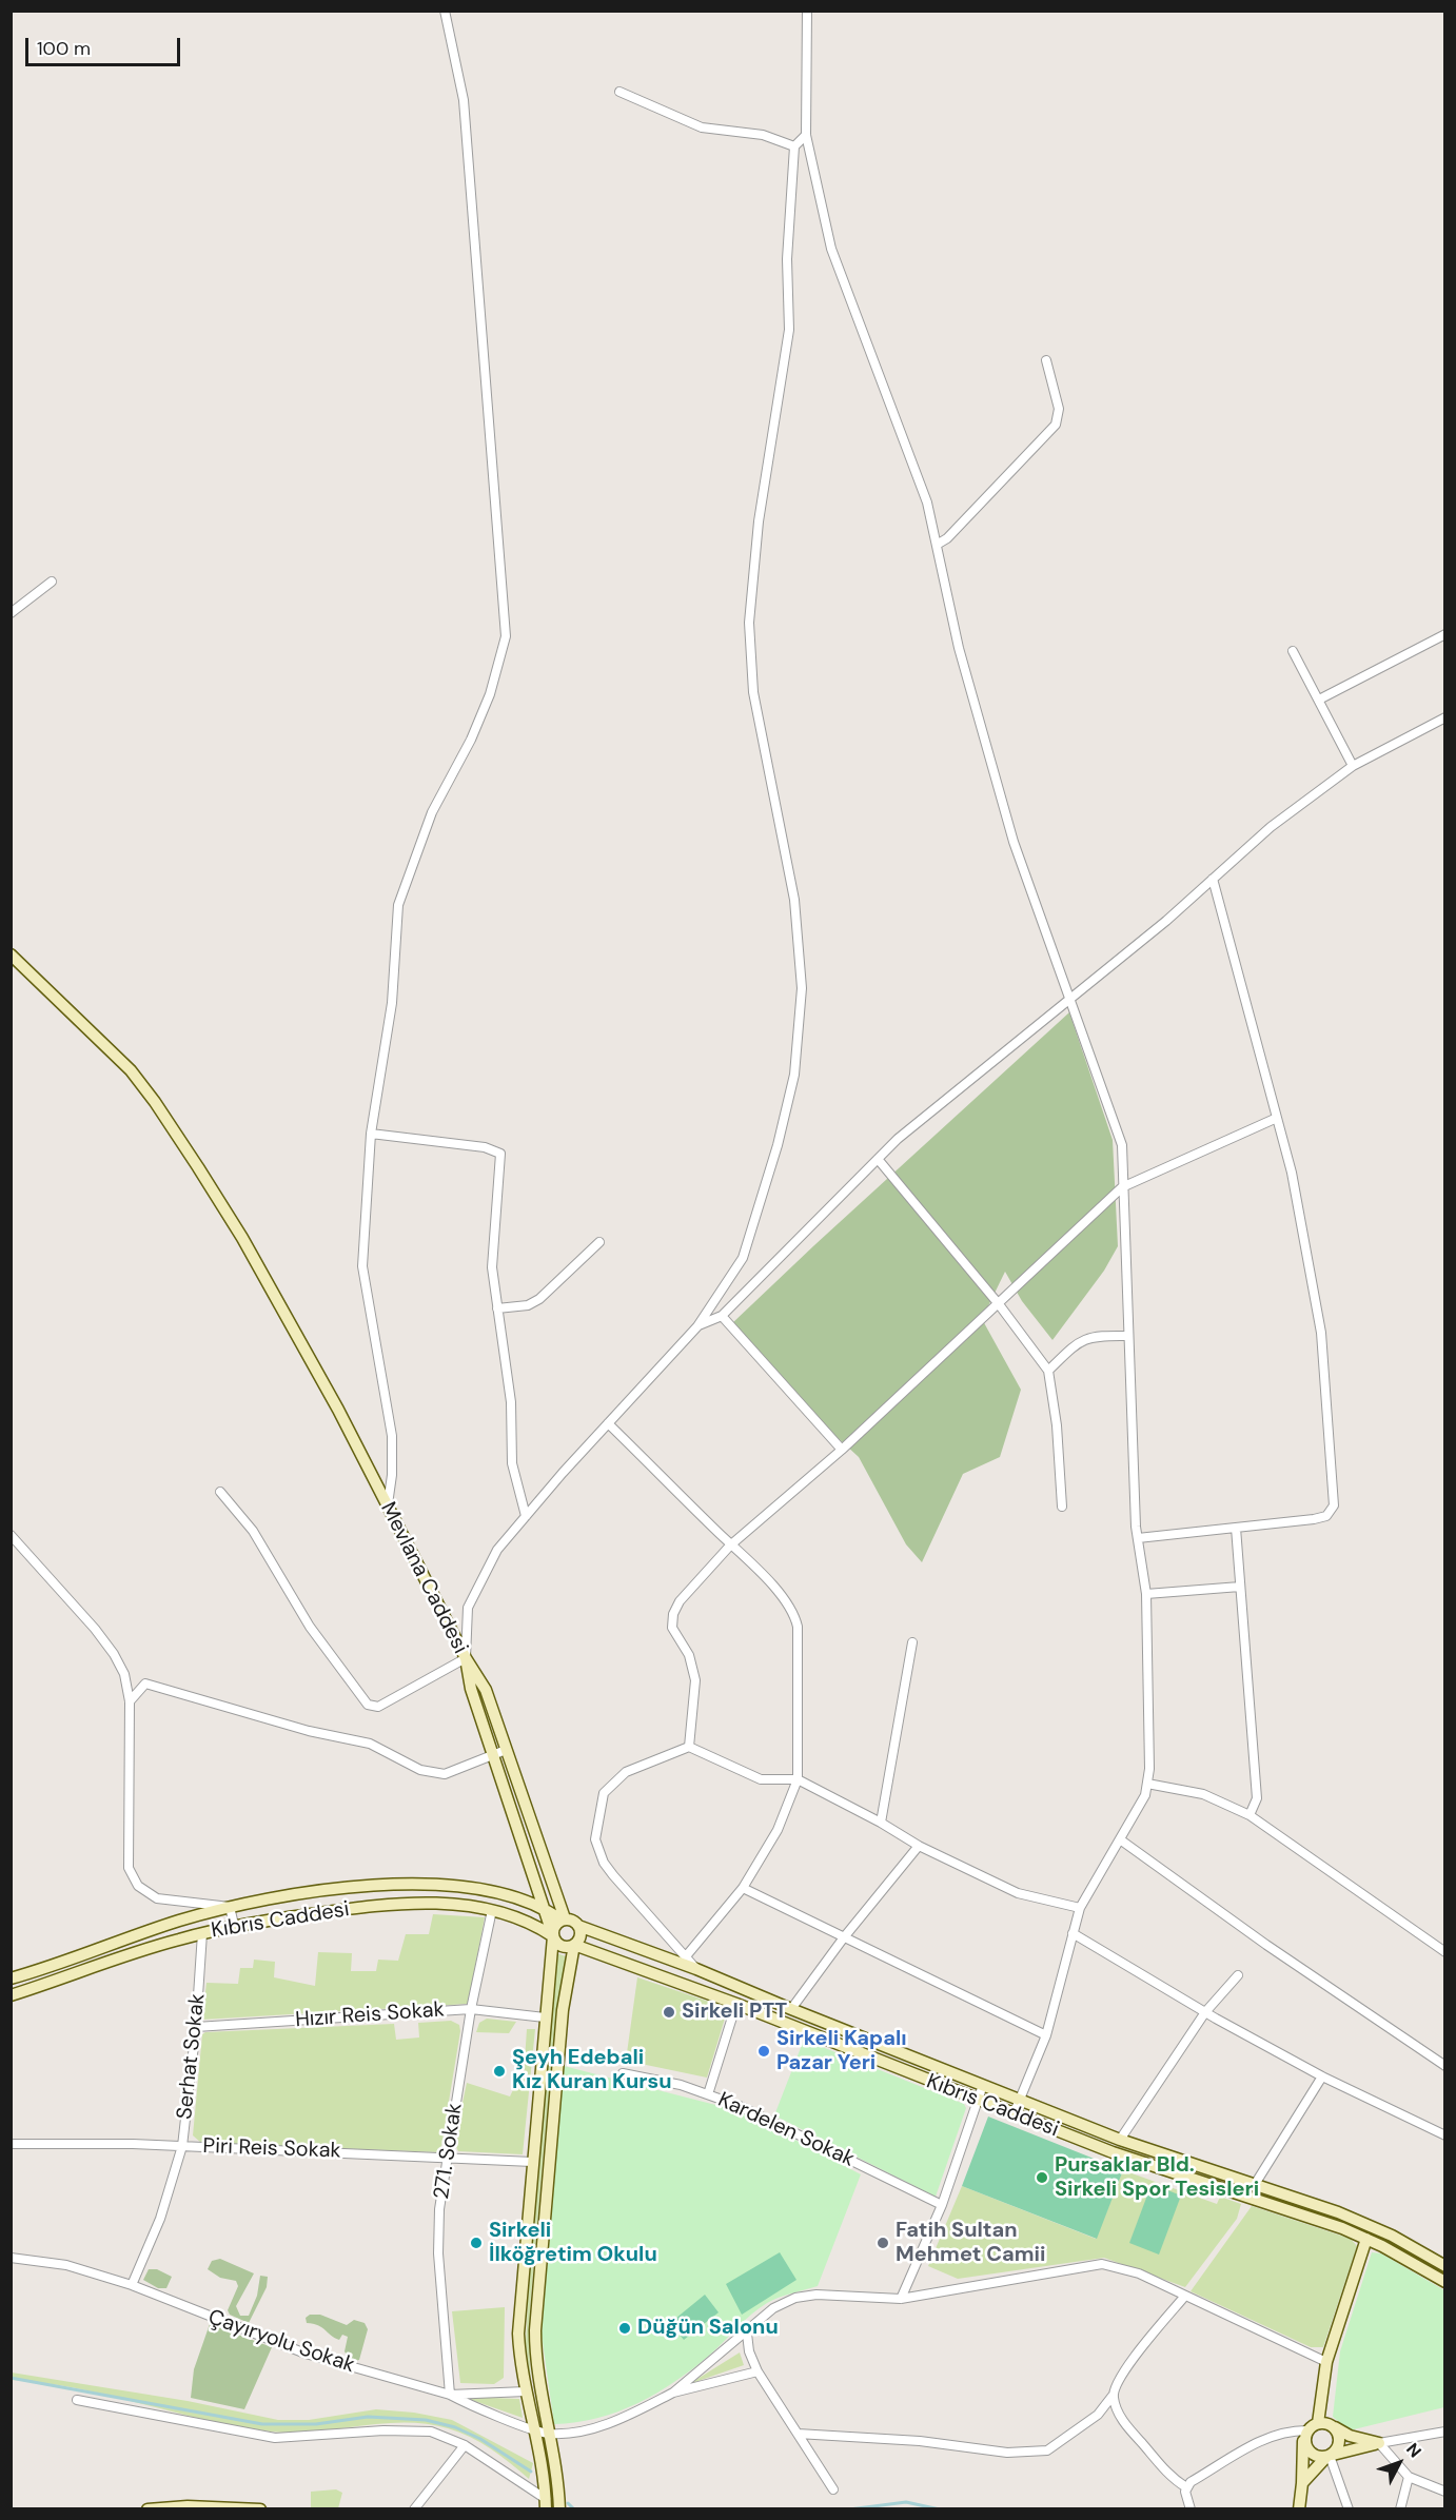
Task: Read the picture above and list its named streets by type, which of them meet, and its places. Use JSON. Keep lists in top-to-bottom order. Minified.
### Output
{"streets":{"street":["Mevlana Caddesi","Kıbrıs Caddesi","Hızır Reis Sokak","Serhat Sokak","Kardelen Sokak","Piri Reis Sokak","271. Sokak","Çayıryolu Sokak"]},"crossings":[["Mevlana Caddesi","Kıbrıs Caddesi"],["Mevlana Caddesi","Hızır Reis Sokak"],["Mevlana Caddesi","Piri Reis Sokak"],["Mevlana Caddesi","Çayıryolu Sokak"],["Kıbrıs Caddesi","Serhat Sokak"],["Kıbrıs Caddesi","271. Sokak"],["Hızır Reis Sokak","Serhat Sokak"],["Hızır Reis Sokak","271. Sokak"],["Serhat Sokak","Piri Reis Sokak"],["Serhat Sokak","Çayıryolu Sokak"],["Piri Reis Sokak","271. Sokak"],["271. Sokak","Çayıryolu Sokak"]],"places":["Sirkeli PTT","Sirkeli Kapalı Pazar Yeri","Şeyh Edebali Kız Kuran Kursu","Pursaklar Bld. Sirkeli Spor Tesisleri","Sirkeli İlköğretim Okulu","Fatih Sultan Mehmet Camii","Düğün Salonu"],"scale_bar":"100 m","north":"top right"}
